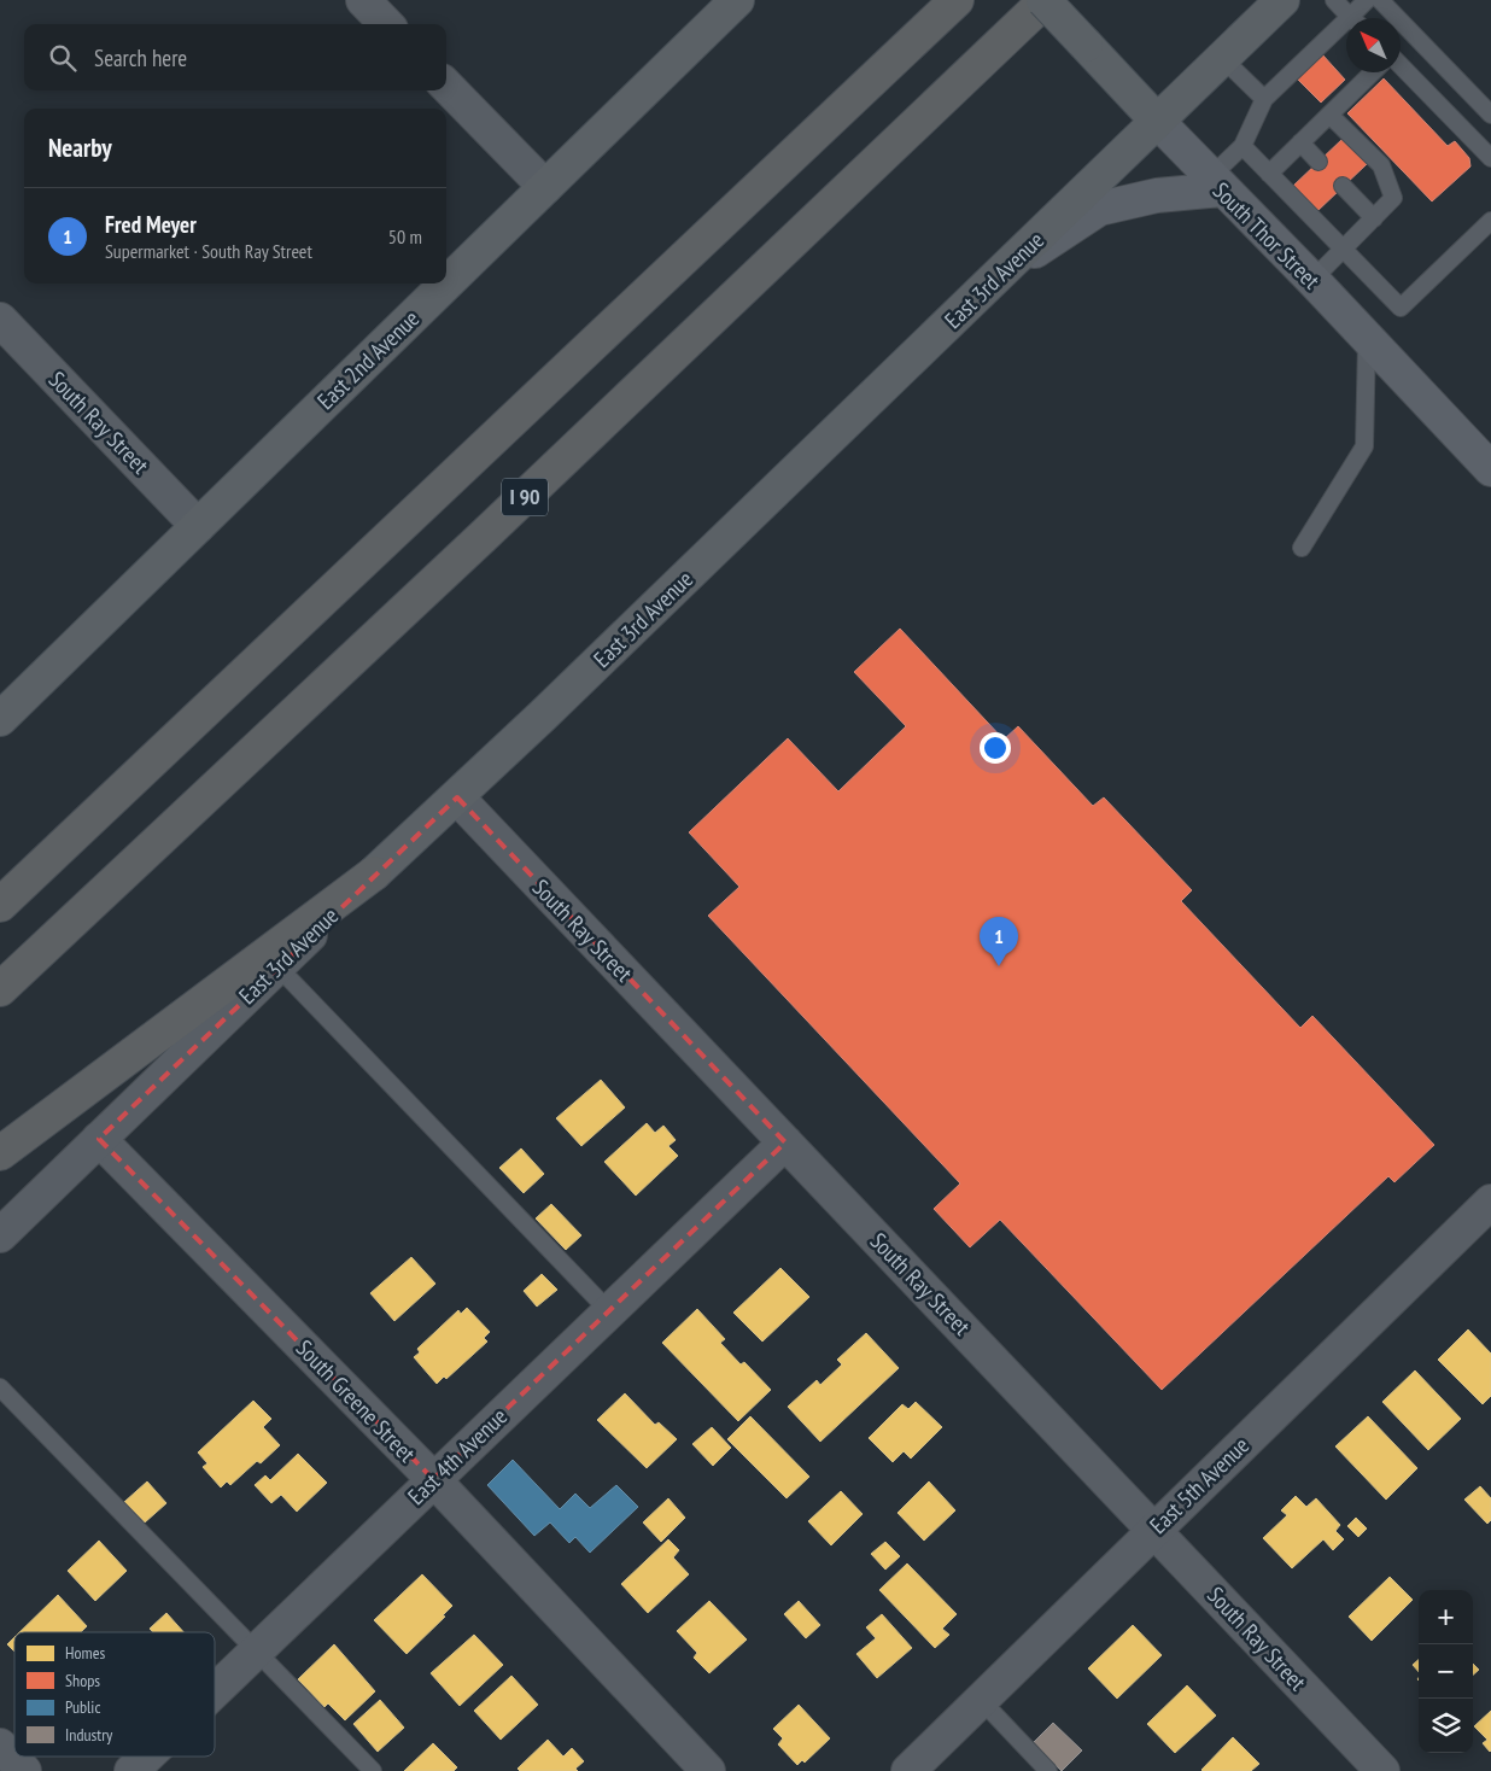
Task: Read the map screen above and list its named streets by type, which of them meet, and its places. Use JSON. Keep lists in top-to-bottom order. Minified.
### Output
{"streets":{"highway":["I 90"],"main road":["South Thor Street","East 3rd Avenue","East 2nd Avenue"],"street":["South Ray Street","South Greene Street","East 4th Avenue","East 5th Avenue"]},"crossings":[["South Thor Street","East 3rd Avenue"],["South Thor Street","I 90"],["East 3rd Avenue","South Ray Street"],["East 3rd Avenue","South Greene Street"],["East 2nd Avenue","South Ray Street"],["South Ray Street","East 4th Avenue"],["South Ray Street","East 5th Avenue"],["South Greene Street","East 4th Avenue"]],"legend":["Homes","Shops","Public","Industry"],"north":"top left","page":{"search":"Search here","heading":"Nearby","list":[{"mark":"1","name":"Fred Meyer","note":"Supermarket · South Ray Street","value":"50 m"}],"pins":"1","map_buttons":["+","−"]}}
